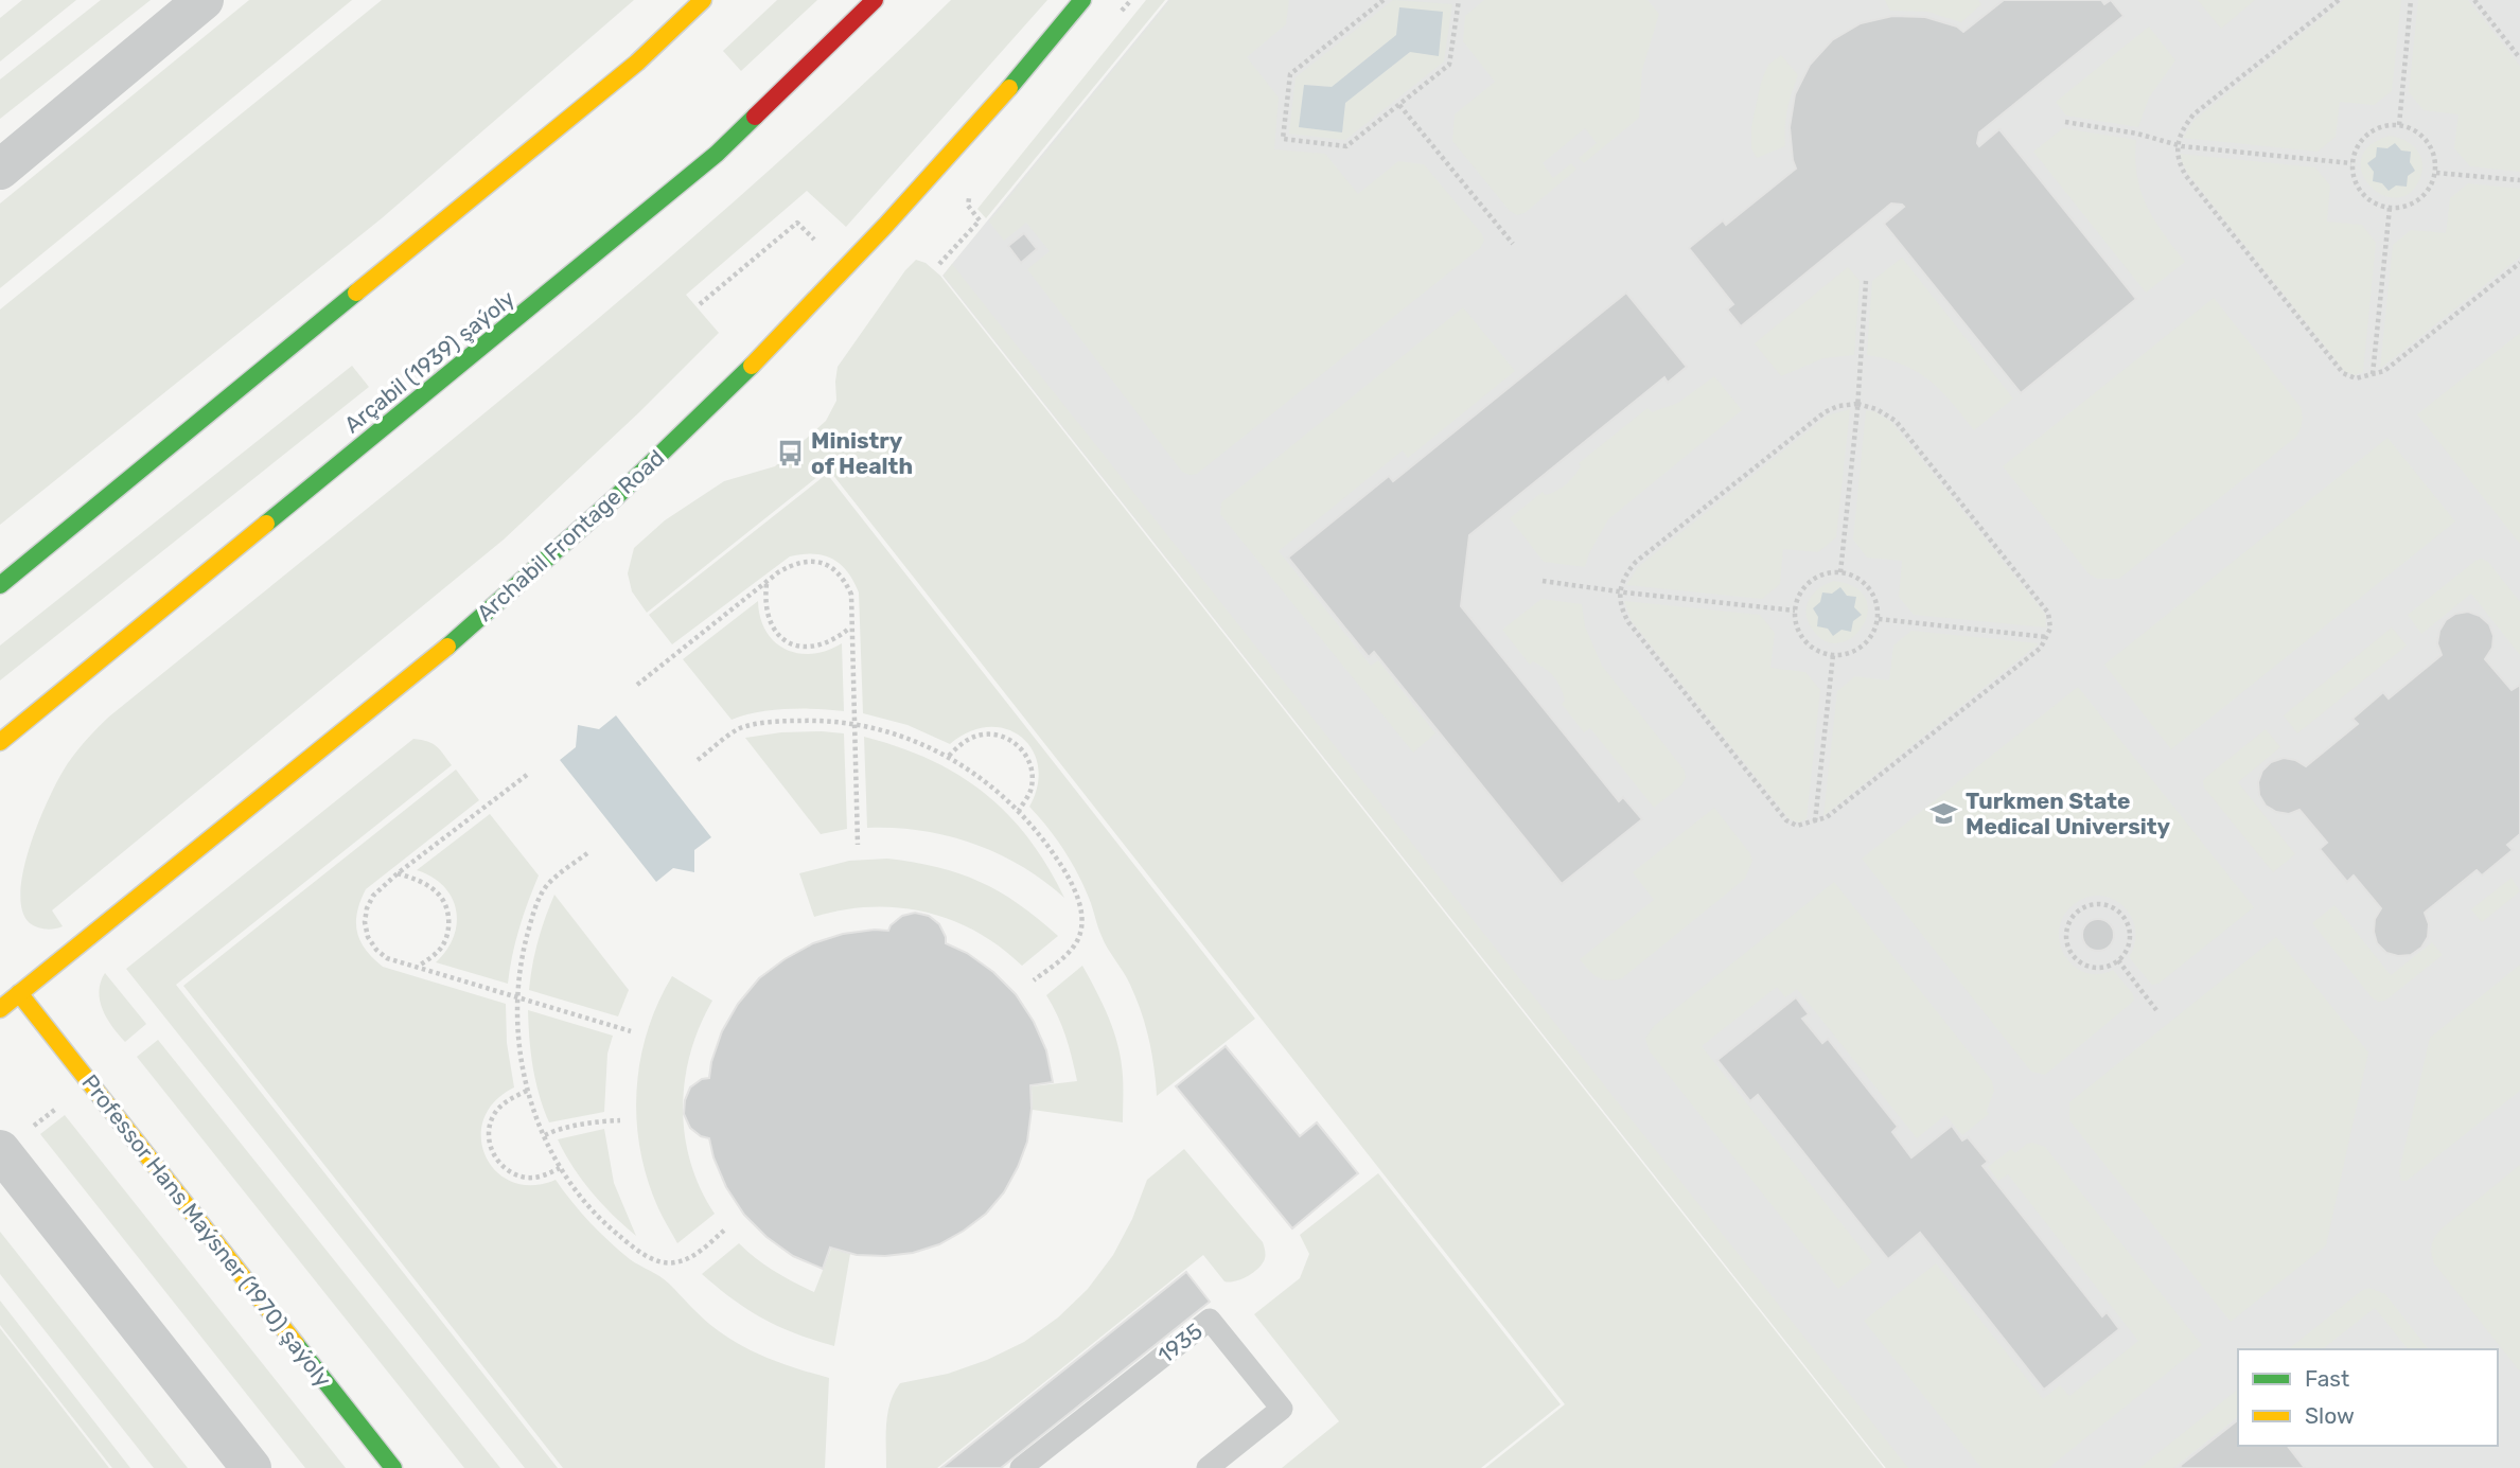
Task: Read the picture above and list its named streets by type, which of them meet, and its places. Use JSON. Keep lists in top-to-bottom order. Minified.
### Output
{"streets":{"street":["Arçabil (1939) şaýoly","Archabil Frontage Road","Professor Hans Maýsner (1970) şaýoly"],"lane":["1935"]},"crossings":[["Archabil Frontage Road","Professor Hans Maýsner (1970) şaýoly"]],"places":{"bus stop":["Ministry of Health"],"school or university":["Turkmen State Medical University"]},"legend":["Fast","Slow"]}
